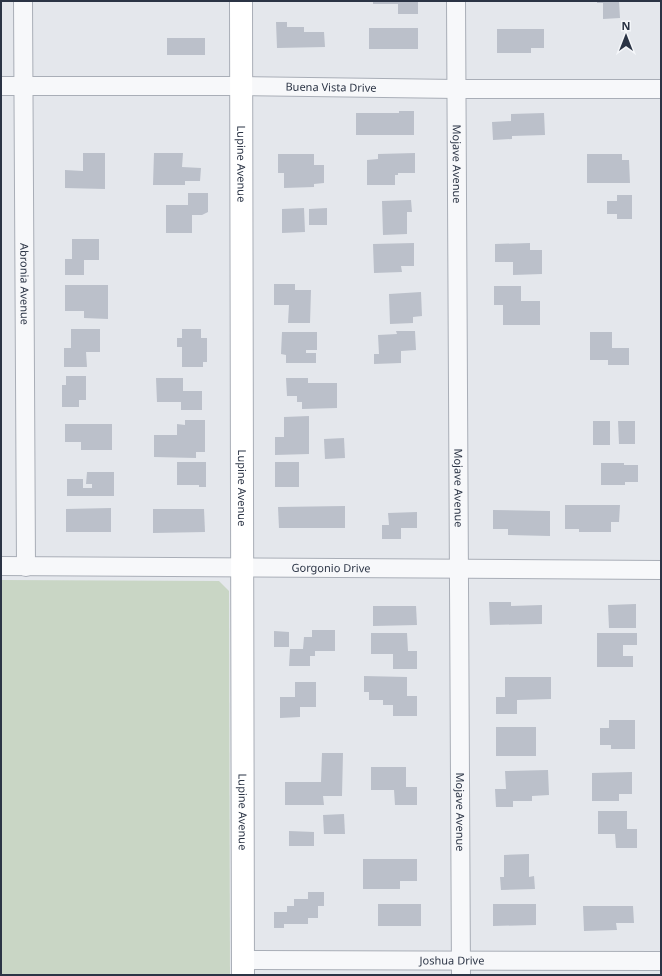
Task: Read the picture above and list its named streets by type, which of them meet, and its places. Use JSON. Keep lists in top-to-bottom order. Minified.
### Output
{"streets":{"street":["Buena Vista Drive","Lupine Avenue","Mojave Avenue","Abronia Avenue","Gorgonio Drive","Joshua Drive"]},"crossings":[["Buena Vista Drive","Lupine Avenue"],["Buena Vista Drive","Mojave Avenue"],["Buena Vista Drive","Abronia Avenue"],["Lupine Avenue","Gorgonio Drive"],["Lupine Avenue","Joshua Drive"],["Mojave Avenue","Gorgonio Drive"],["Mojave Avenue","Joshua Drive"],["Abronia Avenue","Gorgonio Drive"]],"north":"top"}
